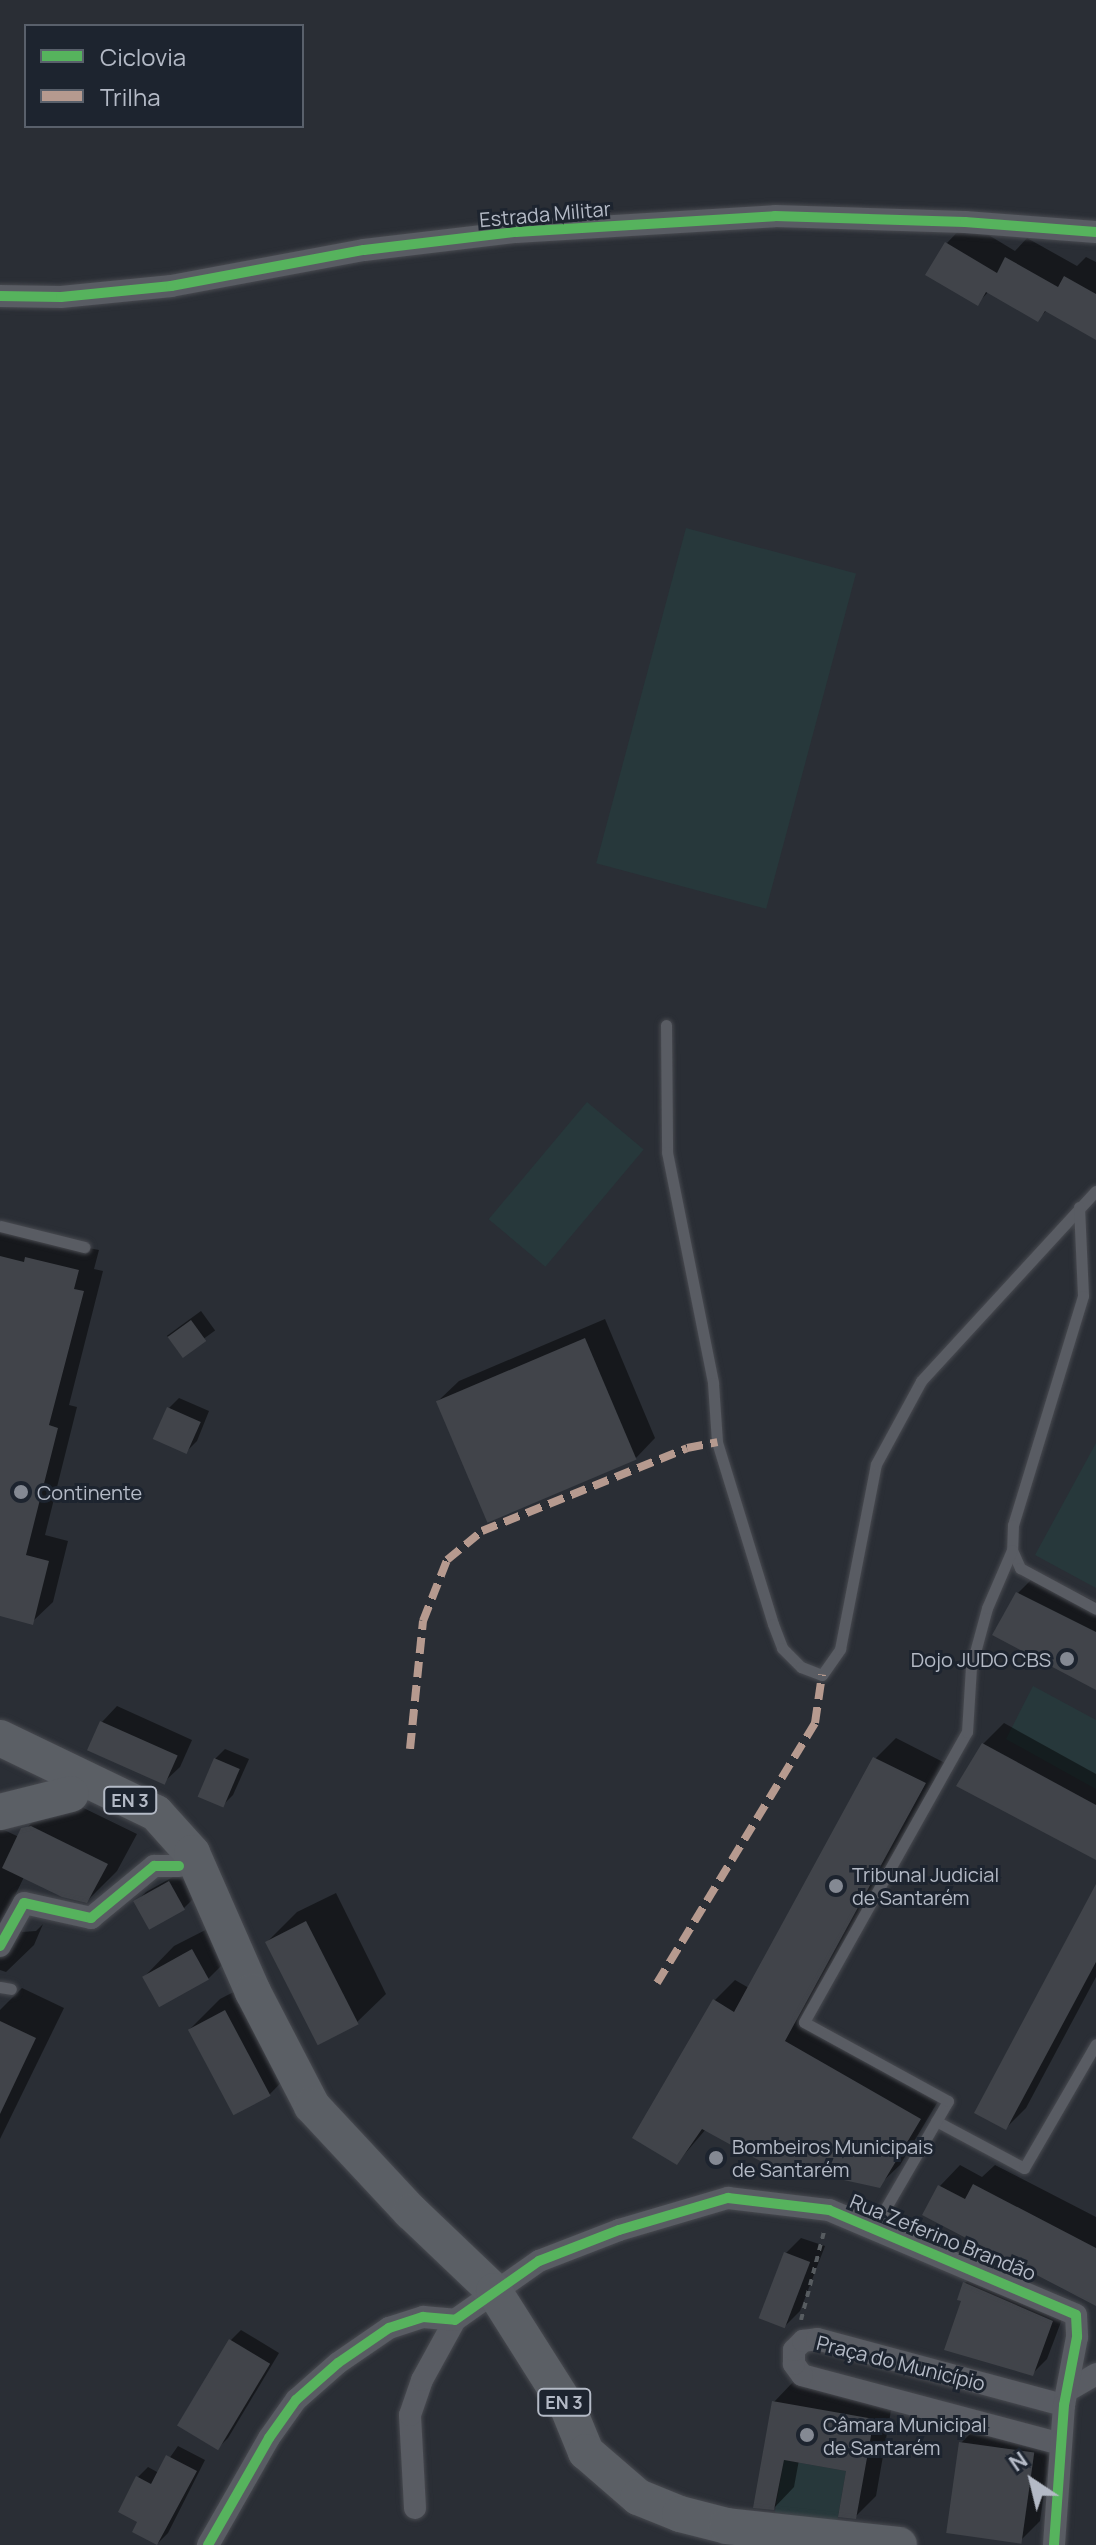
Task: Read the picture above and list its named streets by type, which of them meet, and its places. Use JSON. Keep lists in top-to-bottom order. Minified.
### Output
{"streets":{"main road":["EN 3"],"street":["Estrada Militar","Rua Zeferino Brandão","Praça do Município"]},"crossings":[["EN 3","Rua Zeferino Brandão"]],"places":["Continente","Dojo JUDO CBS","Tribunal Judicial de Santarém","Bombeiros Municipais de Santarém","Câmara Municipal de Santarém"],"legend":["Ciclovia","Trilha"],"north":"top left"}
